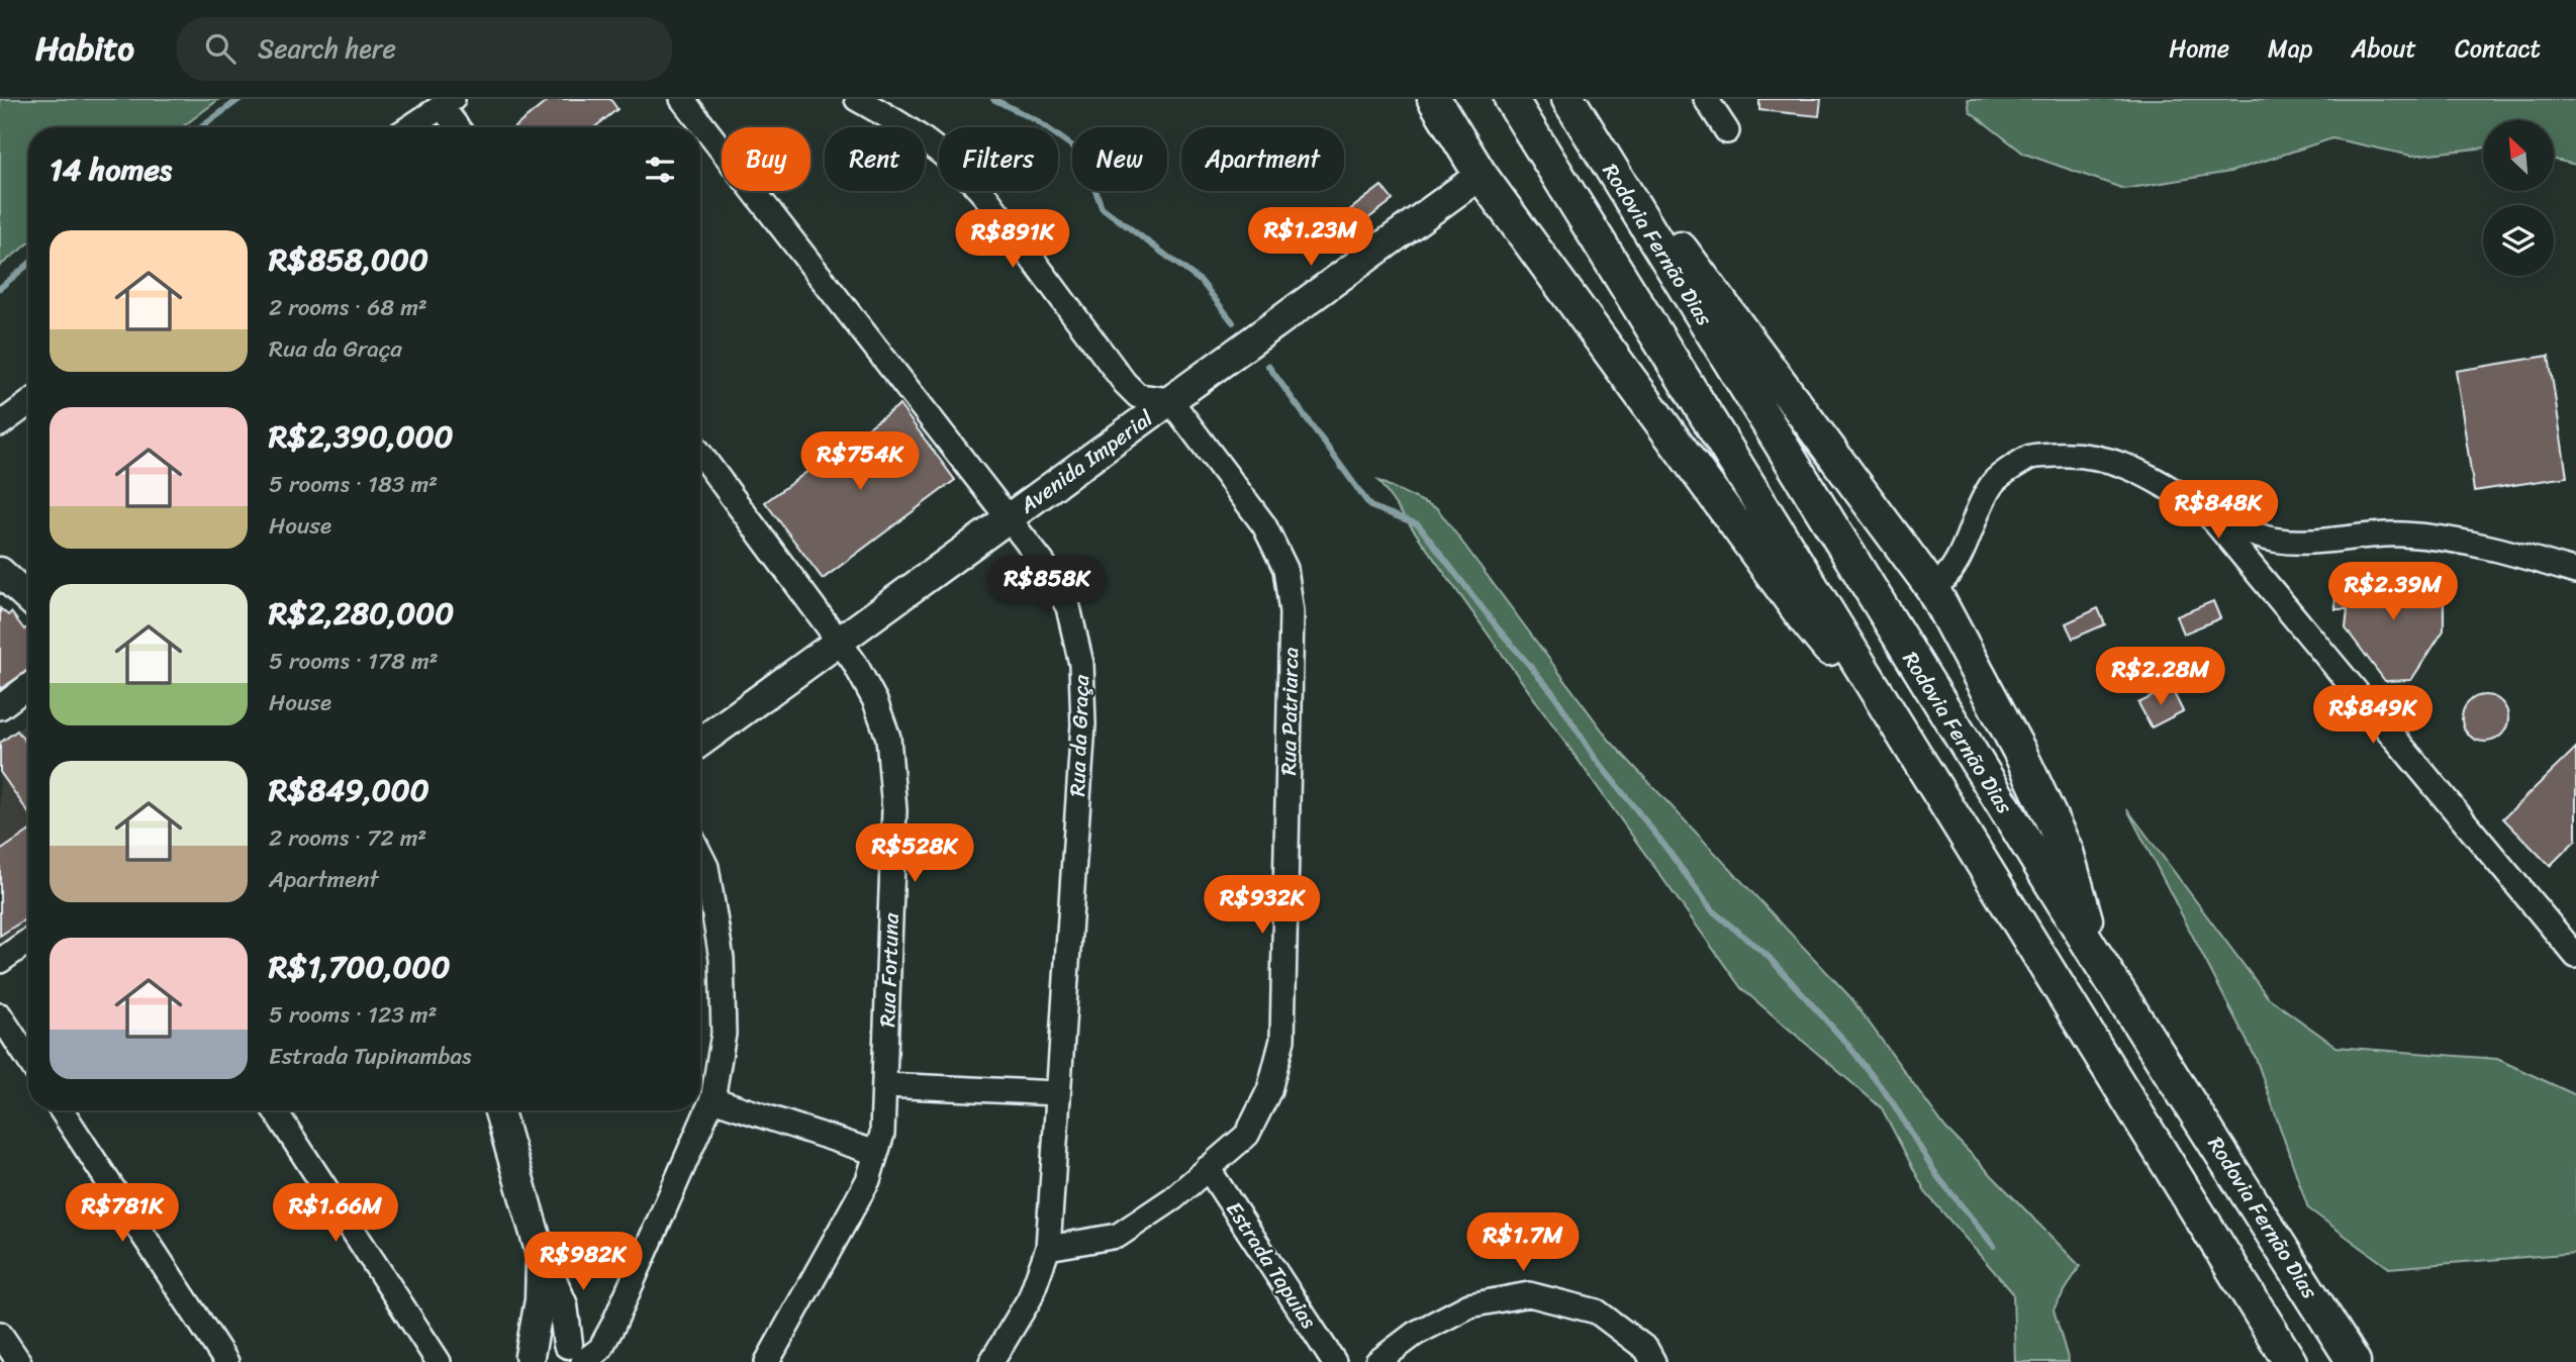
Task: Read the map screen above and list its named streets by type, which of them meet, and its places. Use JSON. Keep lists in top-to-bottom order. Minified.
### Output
{"streets":{"highway":["Rodovia Fernão Dias"],"main road":["Avenida Imperial"],"street":["Rua Patriarca","Rua da Graça","Rua Fortuna","Estrada Tapuias"]},"crossings":[["Avenida Imperial","Rua Patriarca"],["Avenida Imperial","Rua da Graça"],["Avenida Imperial","Rua Fortuna"],["Rua Patriarca","Rua da Graça"],["Rua Patriarca","Estrada Tapuias"]],"north":"top left","page":{"header":"Habito","search":"Search here","nav":["Home","Map","About","Contact"],"chip":["Buy","Rent","Filters","New","Apartment"],"heading":"14 homes","price":["R$1.23M","R$891K","R$754K","R$848K","R$858K","R$2.39M","R$2.28M","R$849K","R$528K","R$932K","R$781K","R$1.66M","R$1.7M","R$982K"],"list":[{"name":"R$858,000","note":"2 rooms · 68 m² · Rua da Graça"},{"name":"R$2,390,000","note":"5 rooms · 183 m² · House"},{"name":"R$2,280,000","note":"5 rooms · 178 m² · House"},{"name":"R$849,000","note":"2 rooms · 72 m² · Apartment"},{"name":"R$1,700,000","note":"5 rooms · 123 m² · Estrada Tupinambas"}]}}
